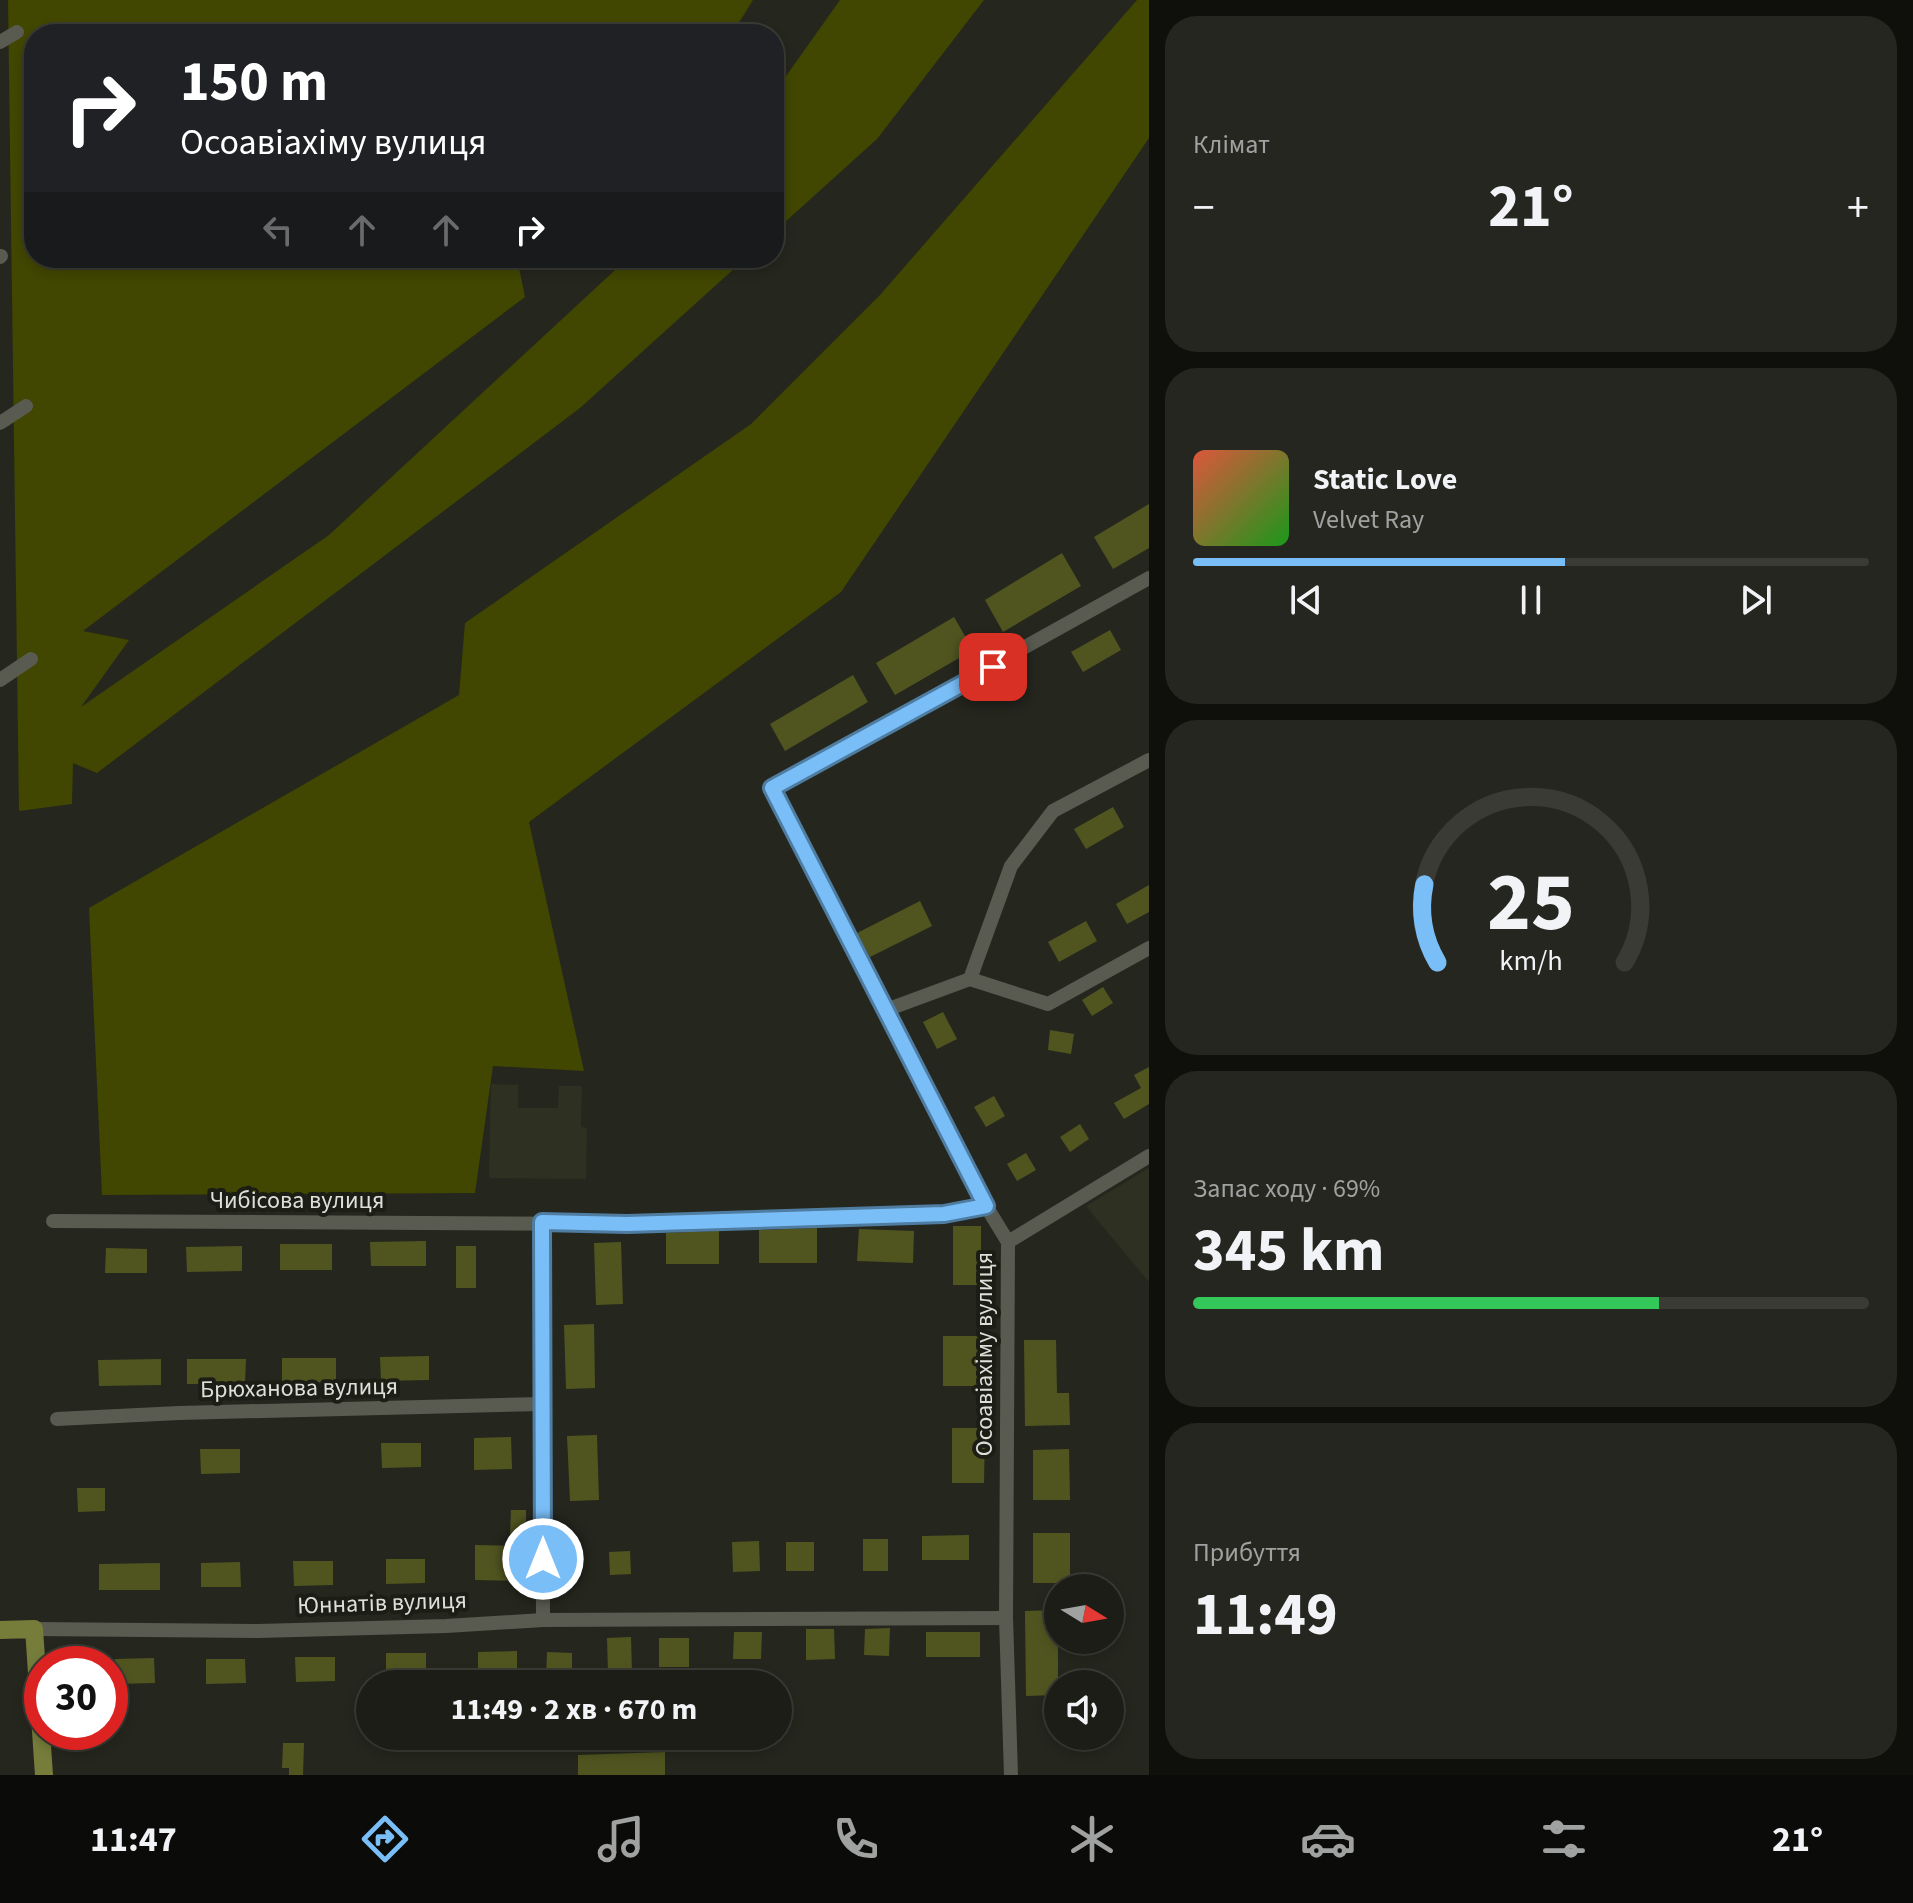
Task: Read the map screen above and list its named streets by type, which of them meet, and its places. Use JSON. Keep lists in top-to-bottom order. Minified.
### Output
{"streets":{"main road":["Юннатів вулиця"],"street":["Чибісова вулиця","Осоавіахіму вулиця","Брюханова вулиця"]},"crossings":[["Осоавіахіму вулиця","Юннатів вулиця"]],"north":"right","page":{"tile":["Клімат",["Запас ходу · 69%","345 km"],["Прибуття","11:49"]],"turn":["150 m","Осоавіахіму вулиця"],"heat":["−","21°","+"],"song":["Static Love","Velvet Ray"],"limit":"30","trip":"11:49 · 2 хв · 670 m","tabs":["11:47","21°"],"gauge":["25","km/h"]}}
